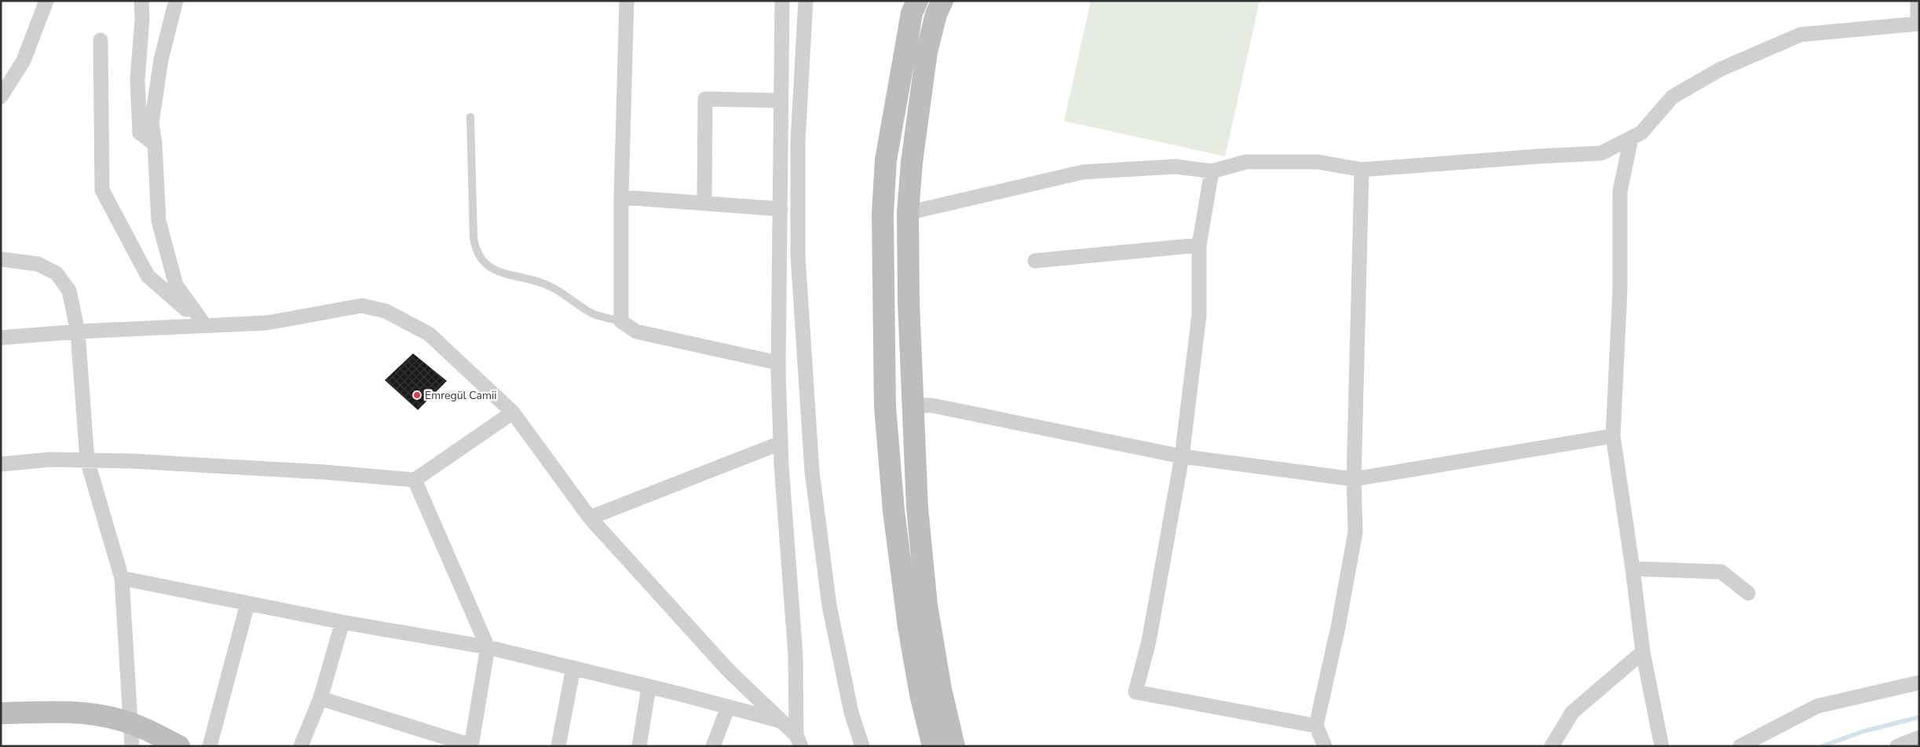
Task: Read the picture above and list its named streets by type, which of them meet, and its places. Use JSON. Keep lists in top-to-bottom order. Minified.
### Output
{"places":["Emregül Camii"]}
